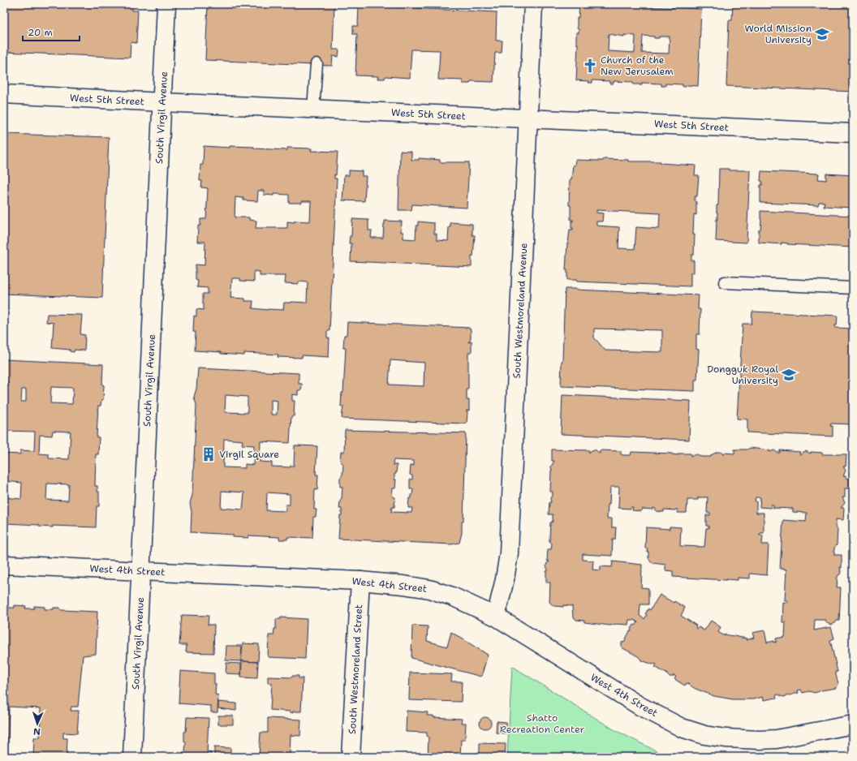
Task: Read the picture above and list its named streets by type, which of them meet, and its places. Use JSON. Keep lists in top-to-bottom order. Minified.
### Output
{"streets":{"street":["West 5th Street","South Virgil Avenue","South Westmoreland Avenue","West 4th Street","South Westmoreland Street"]},"crossings":[["West 5th Street","South Virgil Avenue"],["West 5th Street","South Westmoreland Avenue"],["South Virgil Avenue","West 4th Street"],["South Westmoreland Avenue","West 4th Street"],["West 4th Street","South Westmoreland Street"]],"parks":["Shatto Recreation Center"],"places":{"school or university":["World Mission University","Dongguk Royal University"],"church":["Church of the New Jerusalem"],"building":["Virgil Square"]},"scale_bar":"20 m","north":"bottom"}
